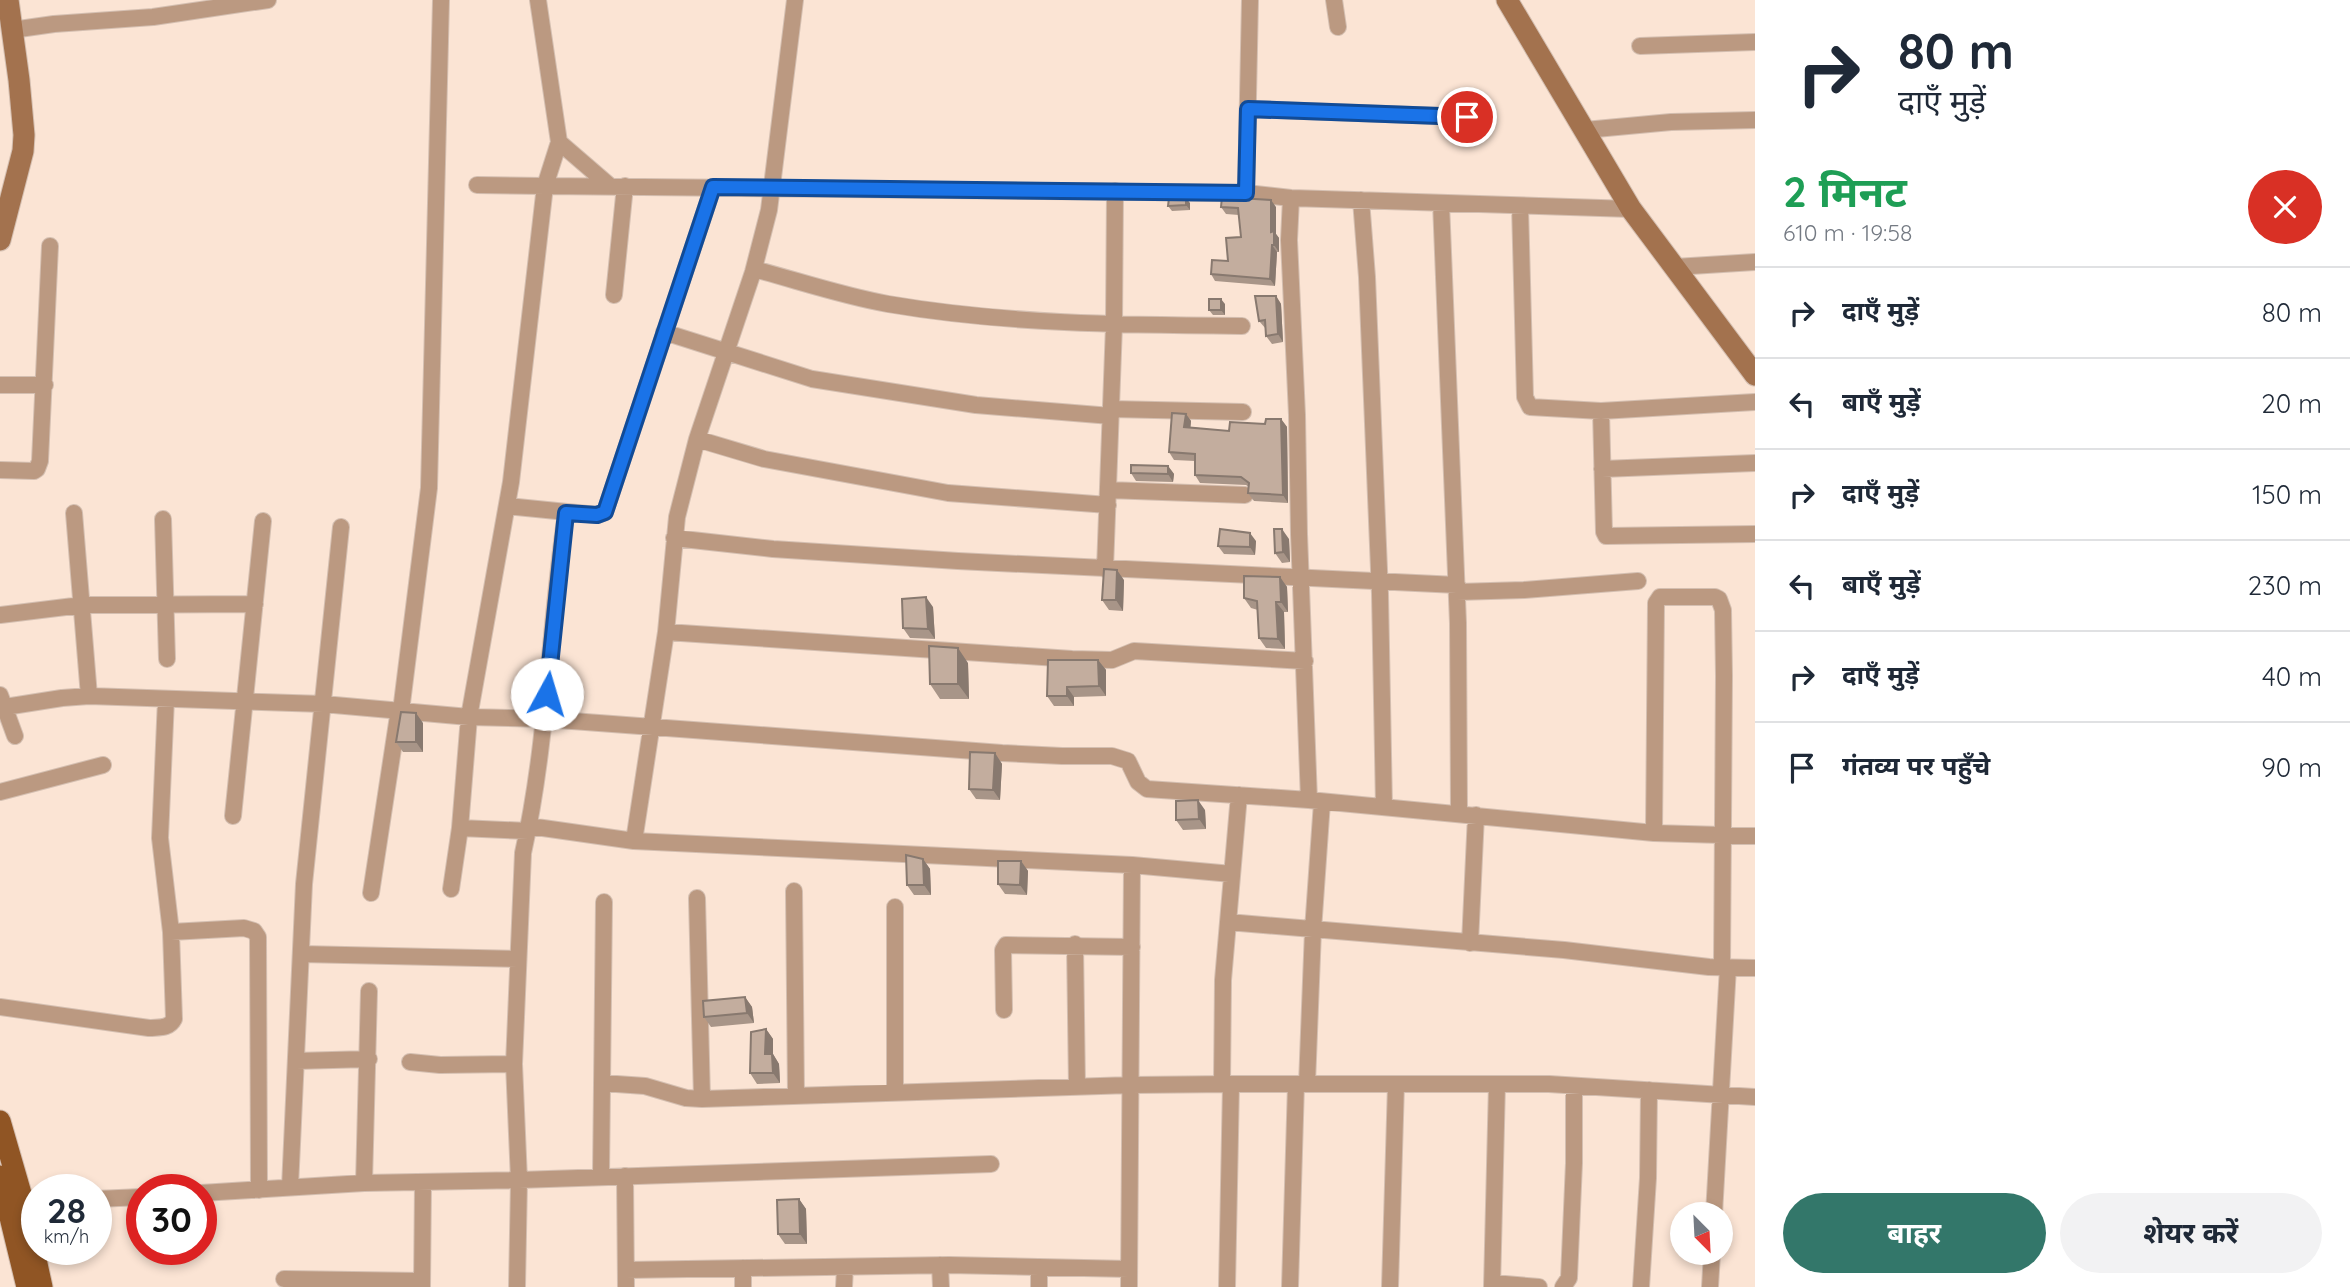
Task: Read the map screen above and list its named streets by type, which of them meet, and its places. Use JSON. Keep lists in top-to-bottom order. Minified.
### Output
{"north":"bottom right","page":{"turn":["80 m","दाएँ मुड़ें"],"heading":["2 मिनट","610 m · 19:58"],"list":[{"name":"दाएँ मुड़ें","value":"80 m"},{"name":"बाएँ मुड़ें","value":"20 m"},{"name":"दाएँ मुड़ें","value":"150 m"},{"name":"बाएँ मुड़ें","value":"230 m"},{"name":"दाएँ मुड़ें","value":"40 m"},{"name":"गंतव्य पर पहुँचे","value":"90 m"}],"speed":"28 km/h","limit":"30","buttons":["बाहर","शेयर करें"]}}
